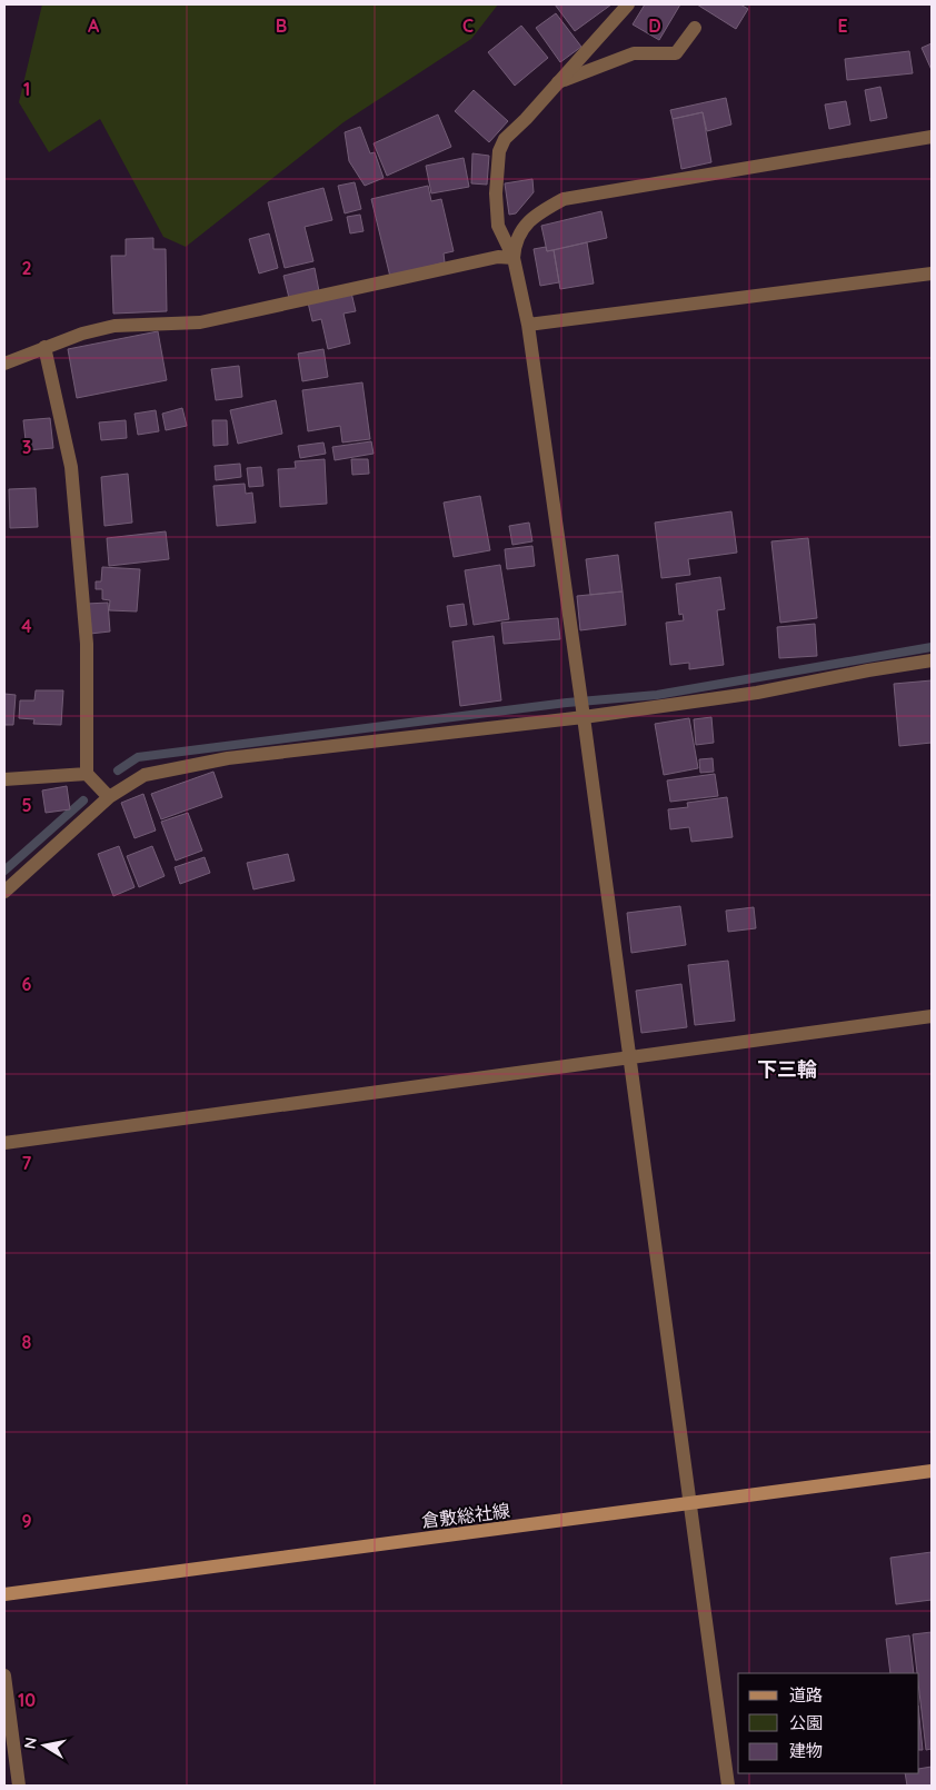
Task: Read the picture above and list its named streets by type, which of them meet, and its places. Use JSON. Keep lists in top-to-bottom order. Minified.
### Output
{"streets":{"main road":["倉敷総社線"]},"districts":["下三輪"],"legend":["道路","公園","建物"],"north":"left","grid":{"columns":["A","B","C","D","E"],"rows":["1","2","3","4","5","6","7","8","9","10"]}}
